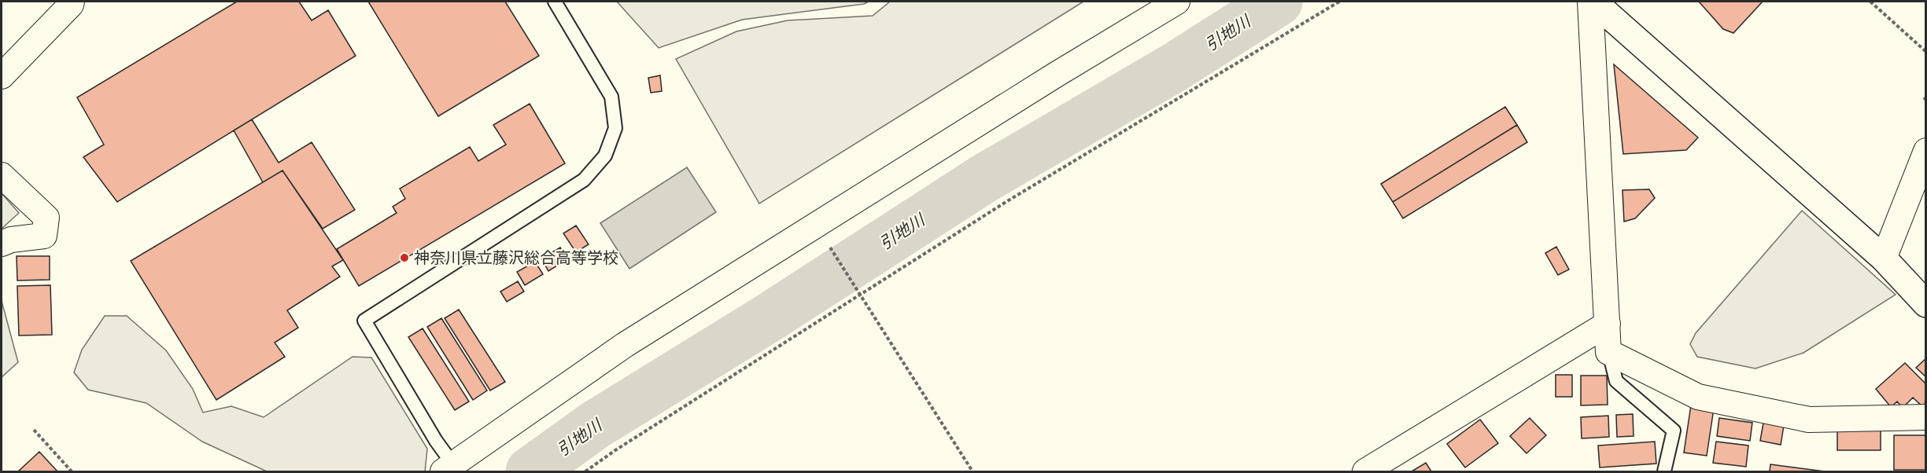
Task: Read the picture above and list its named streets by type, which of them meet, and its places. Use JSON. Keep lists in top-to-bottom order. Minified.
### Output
{"water":["引地川"],"places":["神奈川県立藤沢総合高等学校"]}
